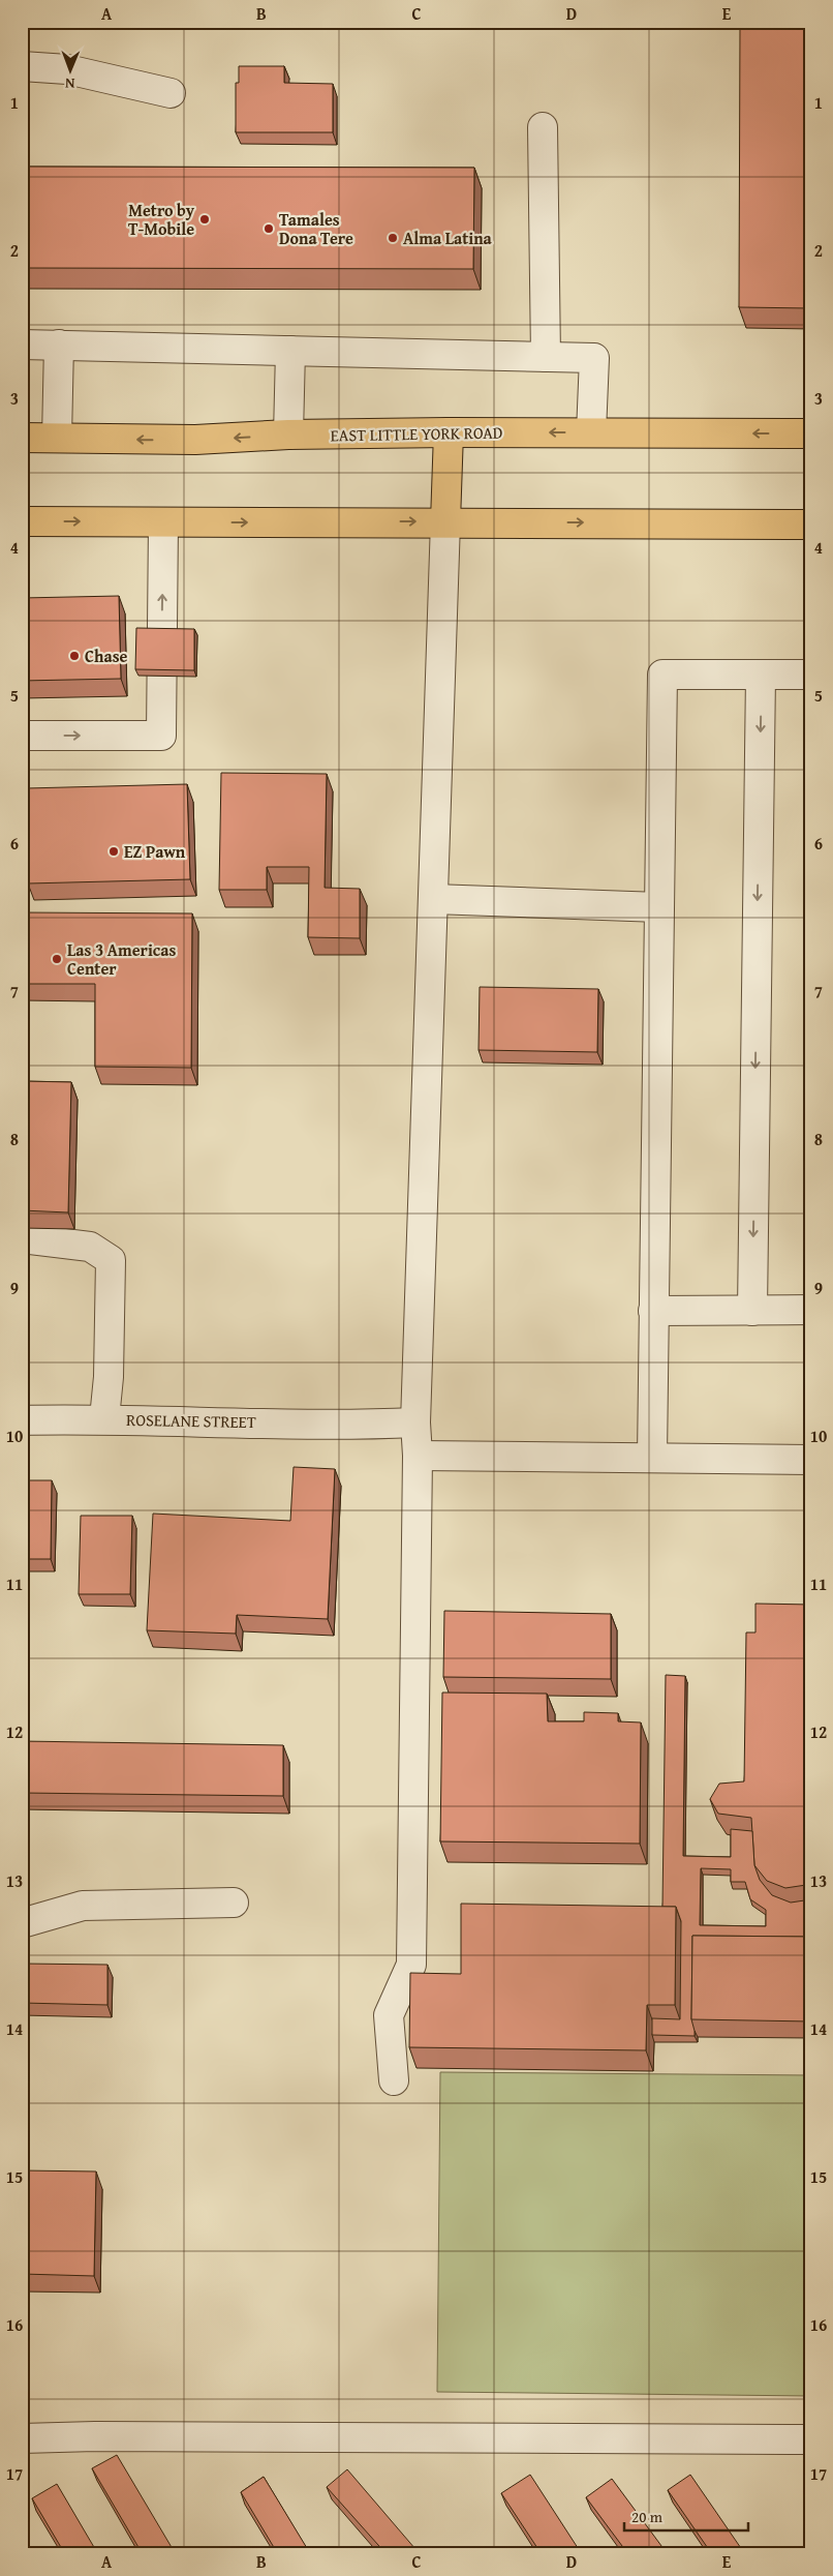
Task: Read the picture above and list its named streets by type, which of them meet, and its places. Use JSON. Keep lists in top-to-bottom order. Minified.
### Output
{"streets":{"main road":["EAST LITTLE YORK ROAD"],"street":["ROSELANE STREET"]},"places":["Metro by T-Mobile","Tamales Dona Tere","Alma Latina","Chase","EZ Pawn","Las 3 Americas Center"],"scale_bar":"20 m","north":"bottom","grid":{"columns":["A","B","C","D","E"],"rows":["1","2","3","4","5","6","7","8","9","10","11","12","13","14","15","16","17"]}}
